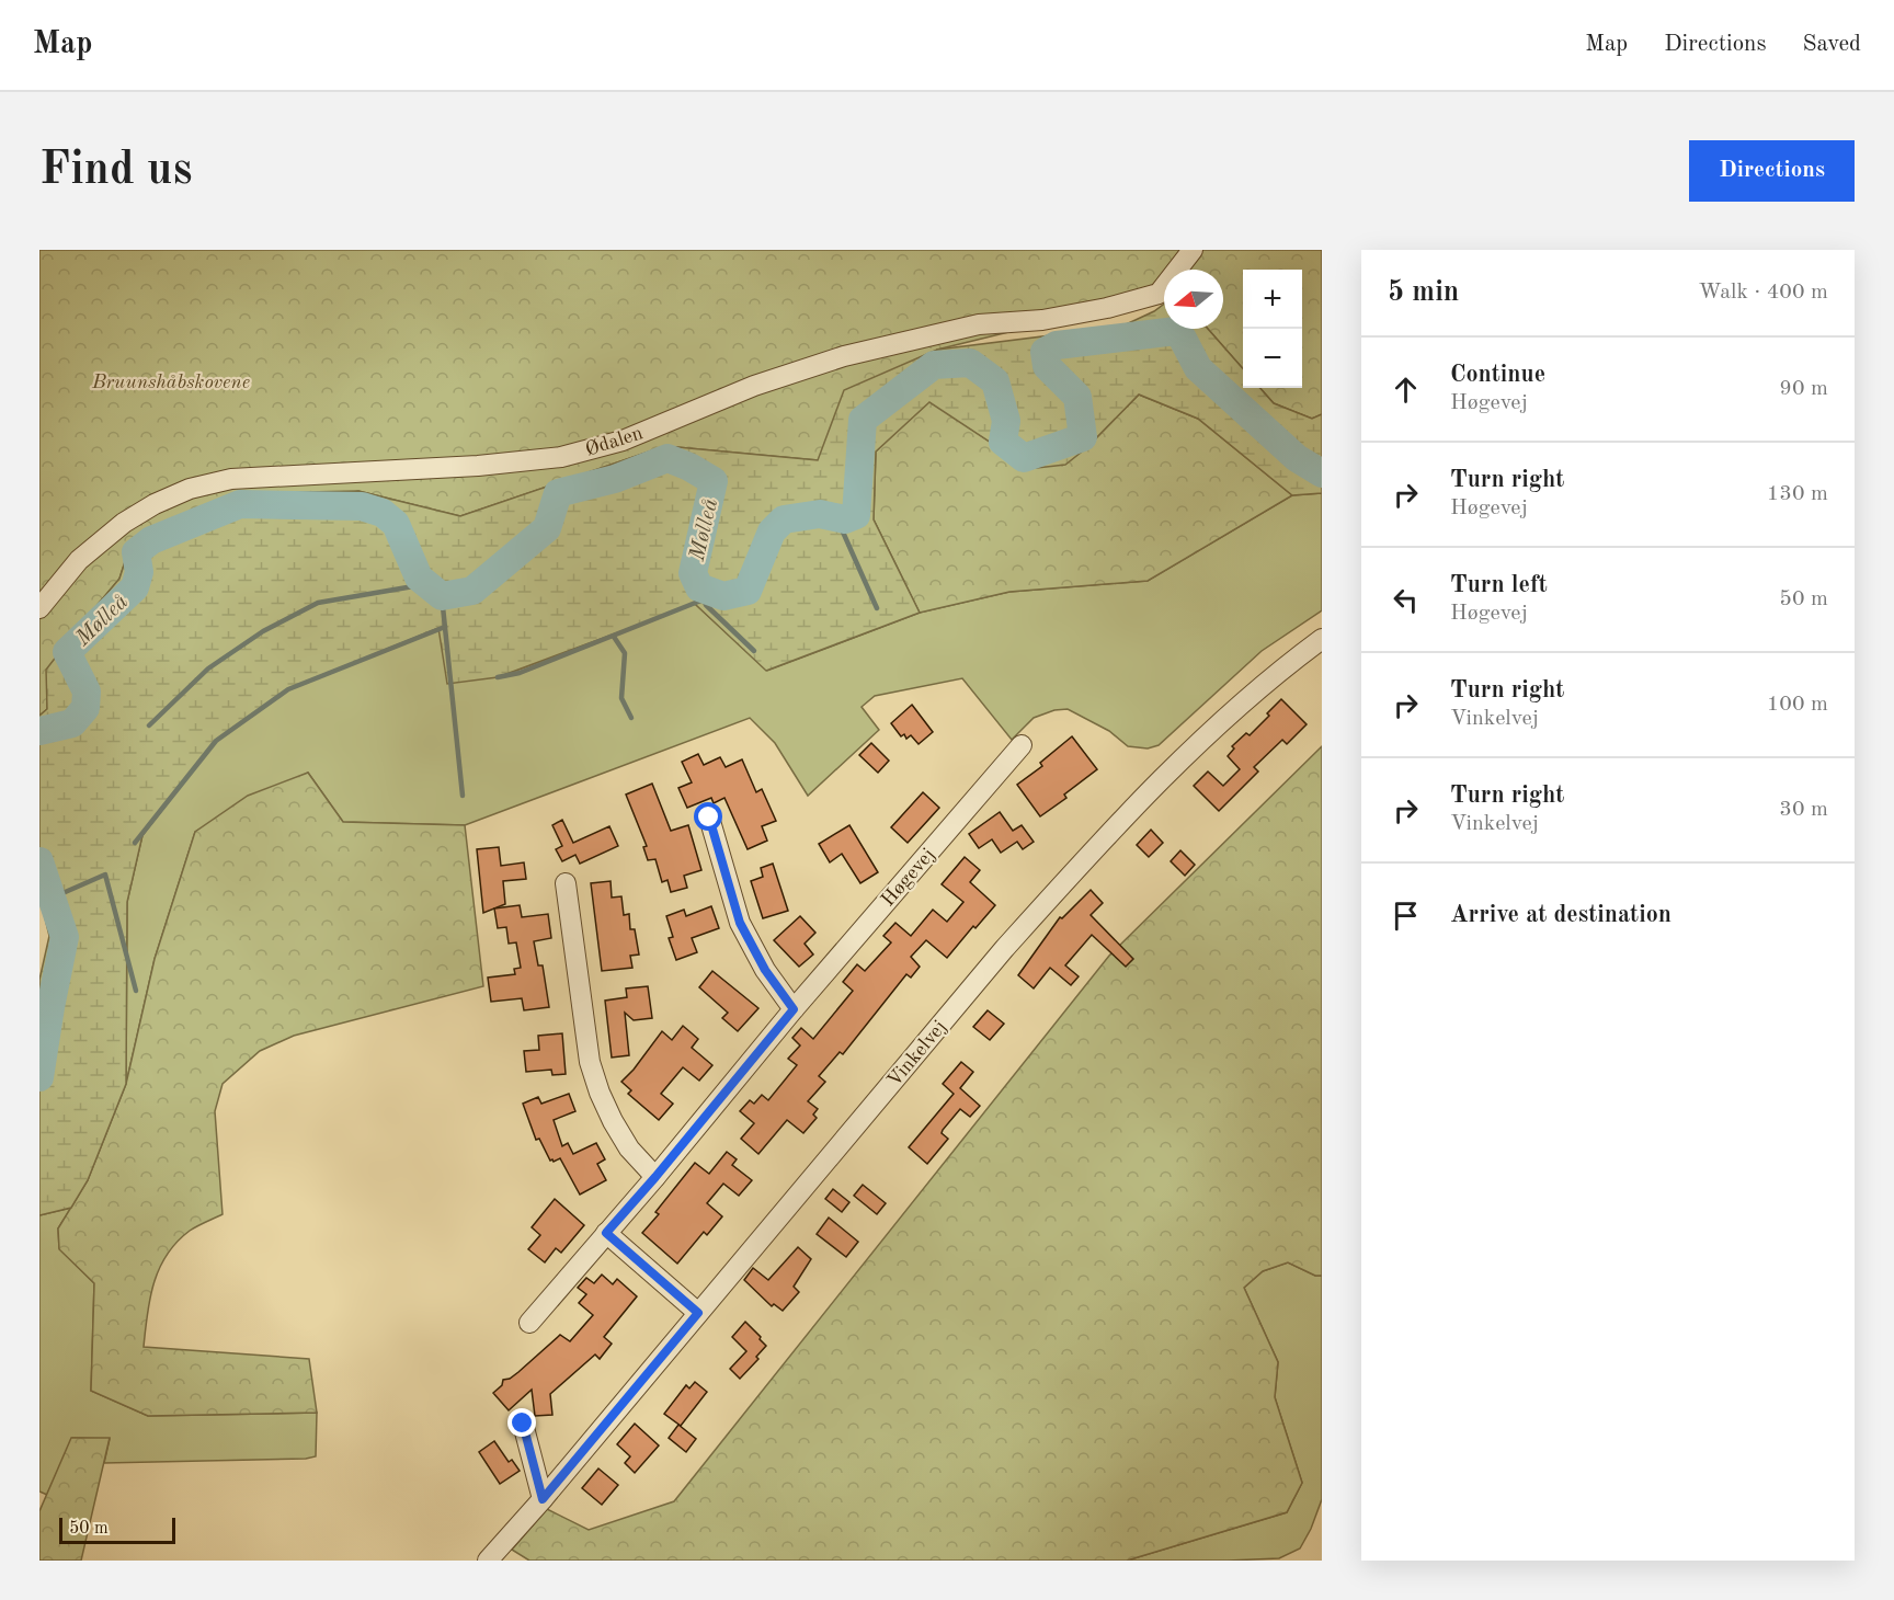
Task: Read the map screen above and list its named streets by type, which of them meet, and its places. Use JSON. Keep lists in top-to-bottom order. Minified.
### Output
{"streets":{"street":["Ødalen","Høgevej","Vinkelvej"]},"water":["Mølleå"],"parks":["Bruunshåbskovene"],"scale_bar":"50 m","north":"left","page":{"header":"Map","nav":["Map","Directions","Saved"],"buttons":"Directions","title":"Find us","heading":["5 min","Walk · 400 m"],"map_buttons":["+","−"],"list":[["Continue","Høgevej","90 m"],["Turn right","Høgevej","130 m"],["Turn left","Høgevej","50 m"],["Turn right","Vinkelvej","100 m"],["Turn right","Vinkelvej","30 m"],"Arrive at destination"],"scale":"50 m"}}
